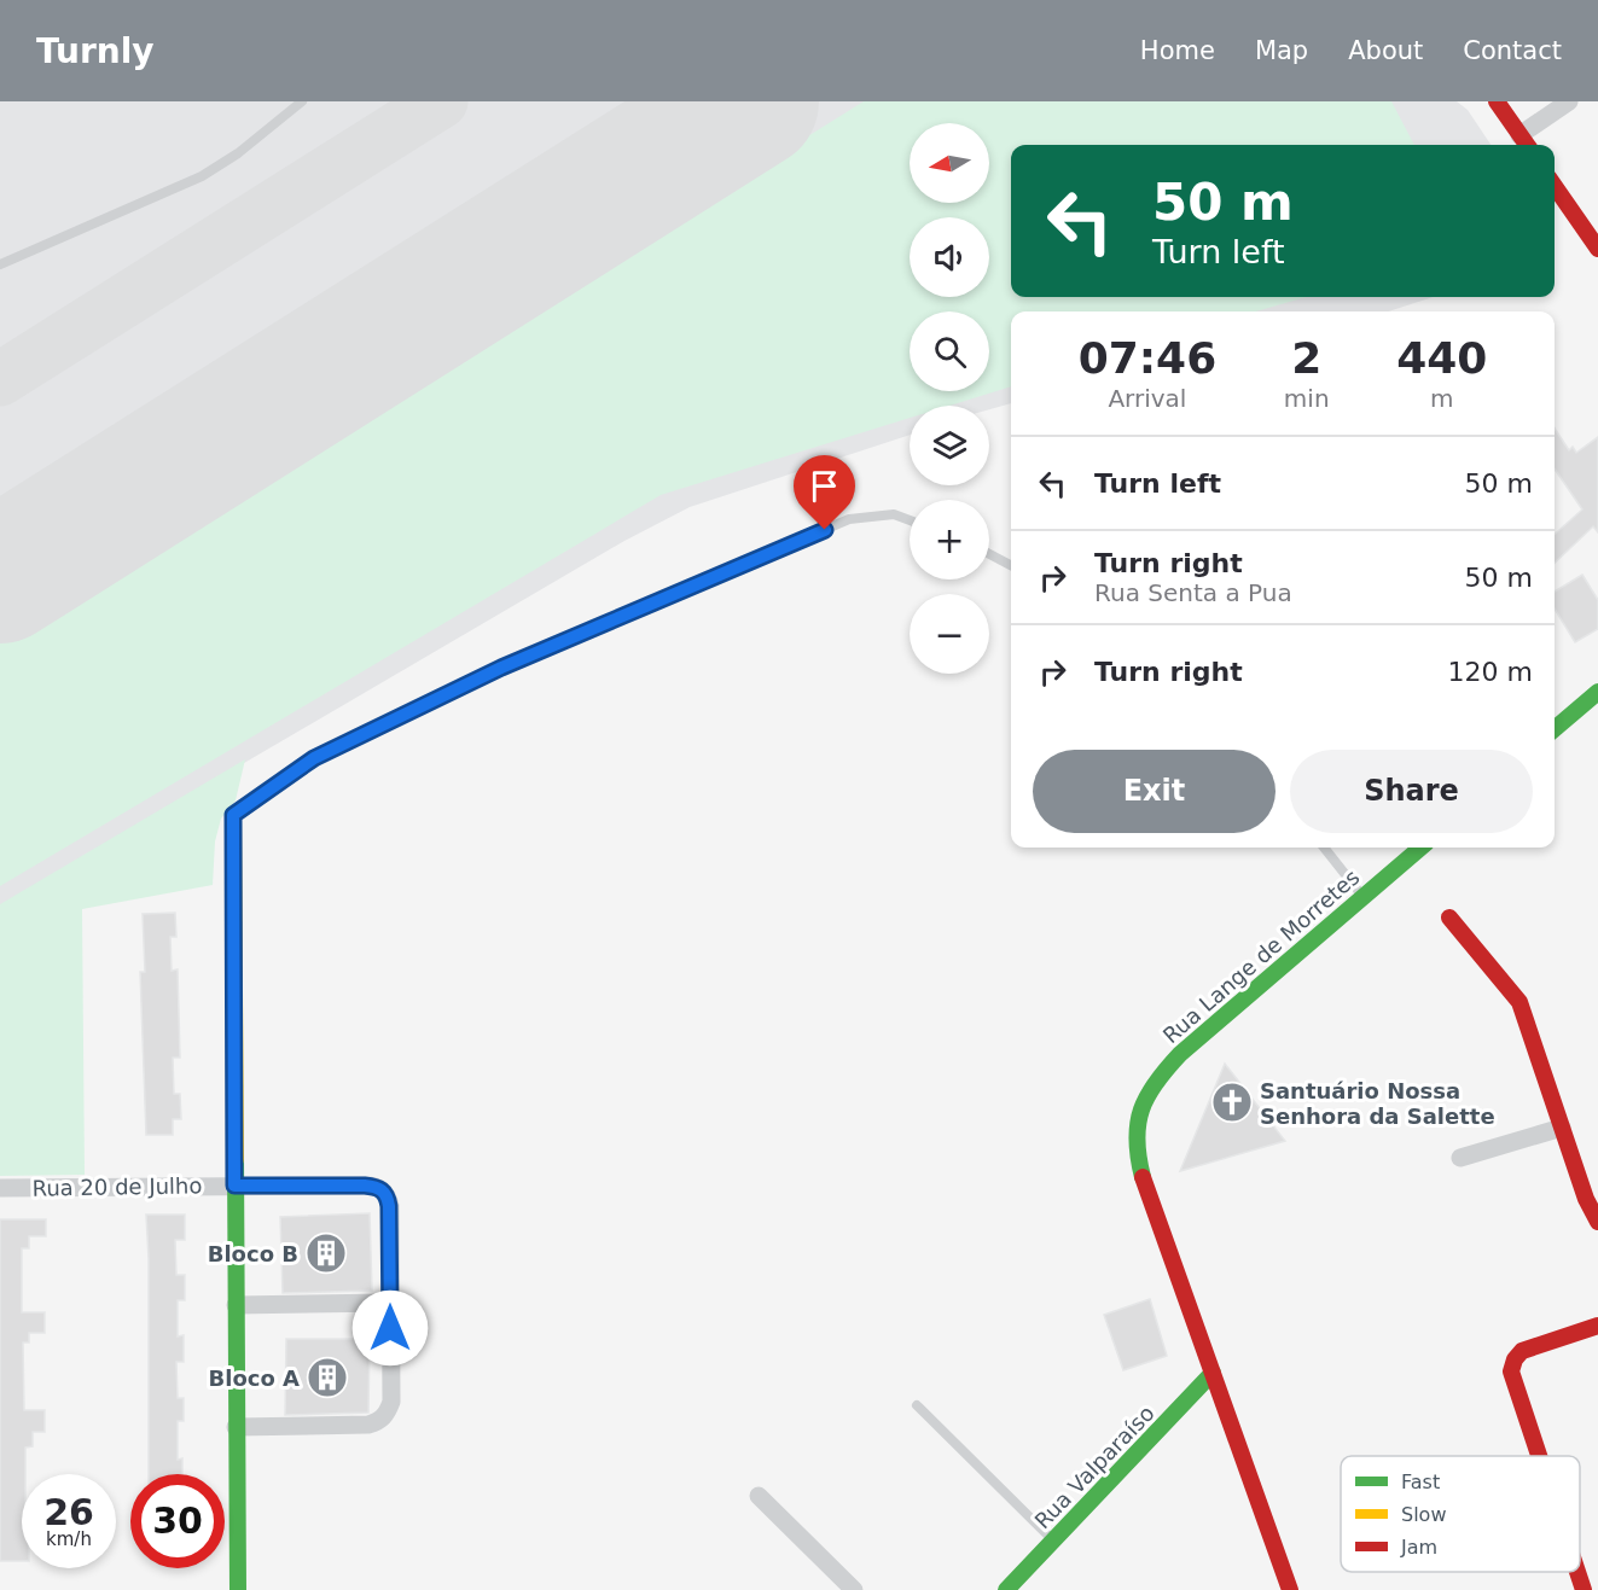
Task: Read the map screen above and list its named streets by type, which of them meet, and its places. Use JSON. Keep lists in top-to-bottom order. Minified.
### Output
{"streets":{"street":["Rua Lange de Morretes","Rua 20 de Julho","Rua Valparaíso"]},"crossings":[["Rua Lange de Morretes","Rua Valparaíso"]],"places":{"church":["Santuário Nossa Senhora da Salette"],"building":["Bloco B","Bloco A"]},"legend":["Fast","Slow","Jam"],"north":"left","page":{"header":"Turnly","nav":["Home","Map","About","Contact"],"map_buttons":["+","−"],"turn":["50 m","Turn left"],"eta":["07:46","Arrival","2","min","440","m"],"list":[{"name":"Turn left","value":"50 m"},{"name":"Turn right","note":"Rua Senta a Pua","value":"50 m"},{"name":"Turn right","value":"120 m"}],"buttons":["Exit","Share"],"speed":"26 km/h","limit":"30"}}
